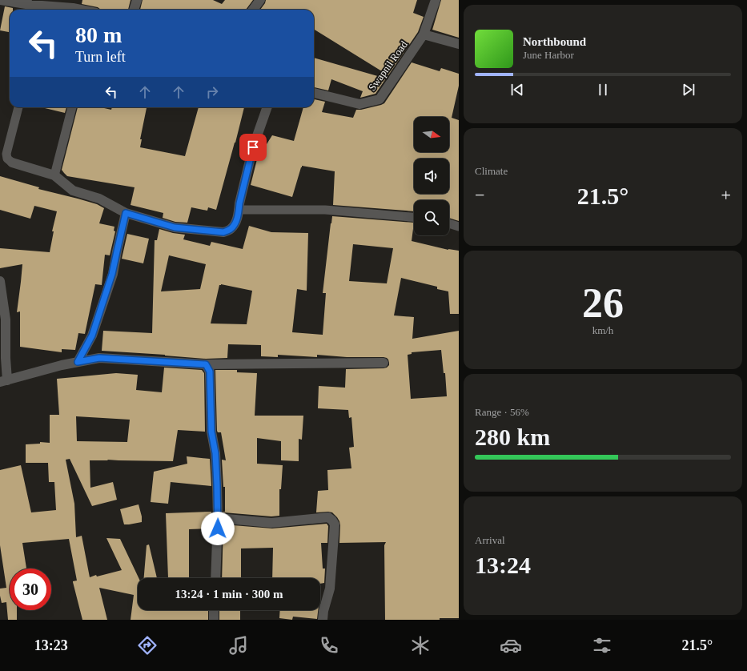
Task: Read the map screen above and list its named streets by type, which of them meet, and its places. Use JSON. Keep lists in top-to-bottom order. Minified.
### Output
{"streets":{"street":["Swapnil Road"]},"north":"right","page":{"turn":["80 m","Turn left"],"song":["Northbound","June Harbor"],"tile":["Climate",["26","km/h"],["Range · 56%","280 km"],["Arrival","13:24"]],"heat":["−","21.5°","+"],"limit":"30","trip":"13:24 · 1 min · 300 m","tabs":["13:23","21.5°"]}}
